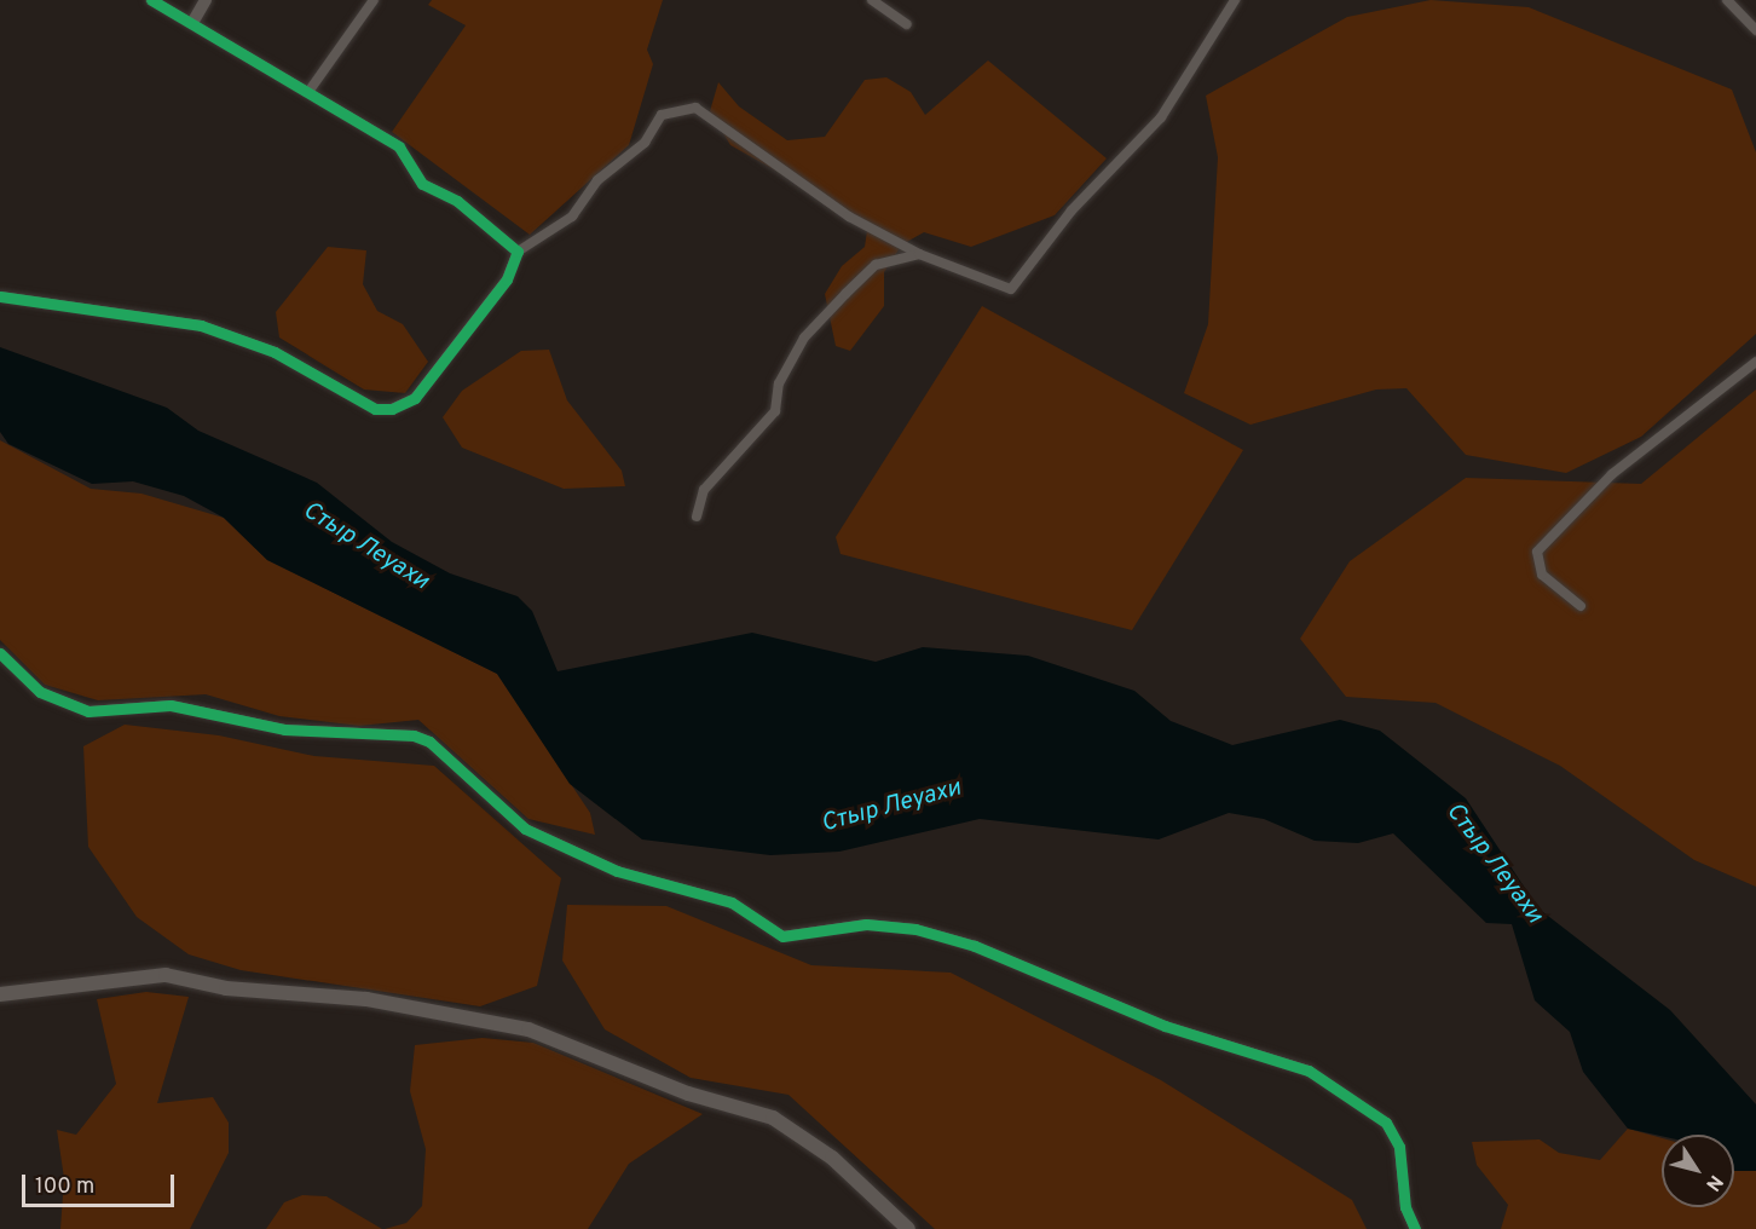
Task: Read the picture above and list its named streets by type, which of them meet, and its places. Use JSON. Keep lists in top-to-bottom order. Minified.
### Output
{"water":["Стыр Леуахи"],"scale_bar":"100 m","north":"bottom right"}
